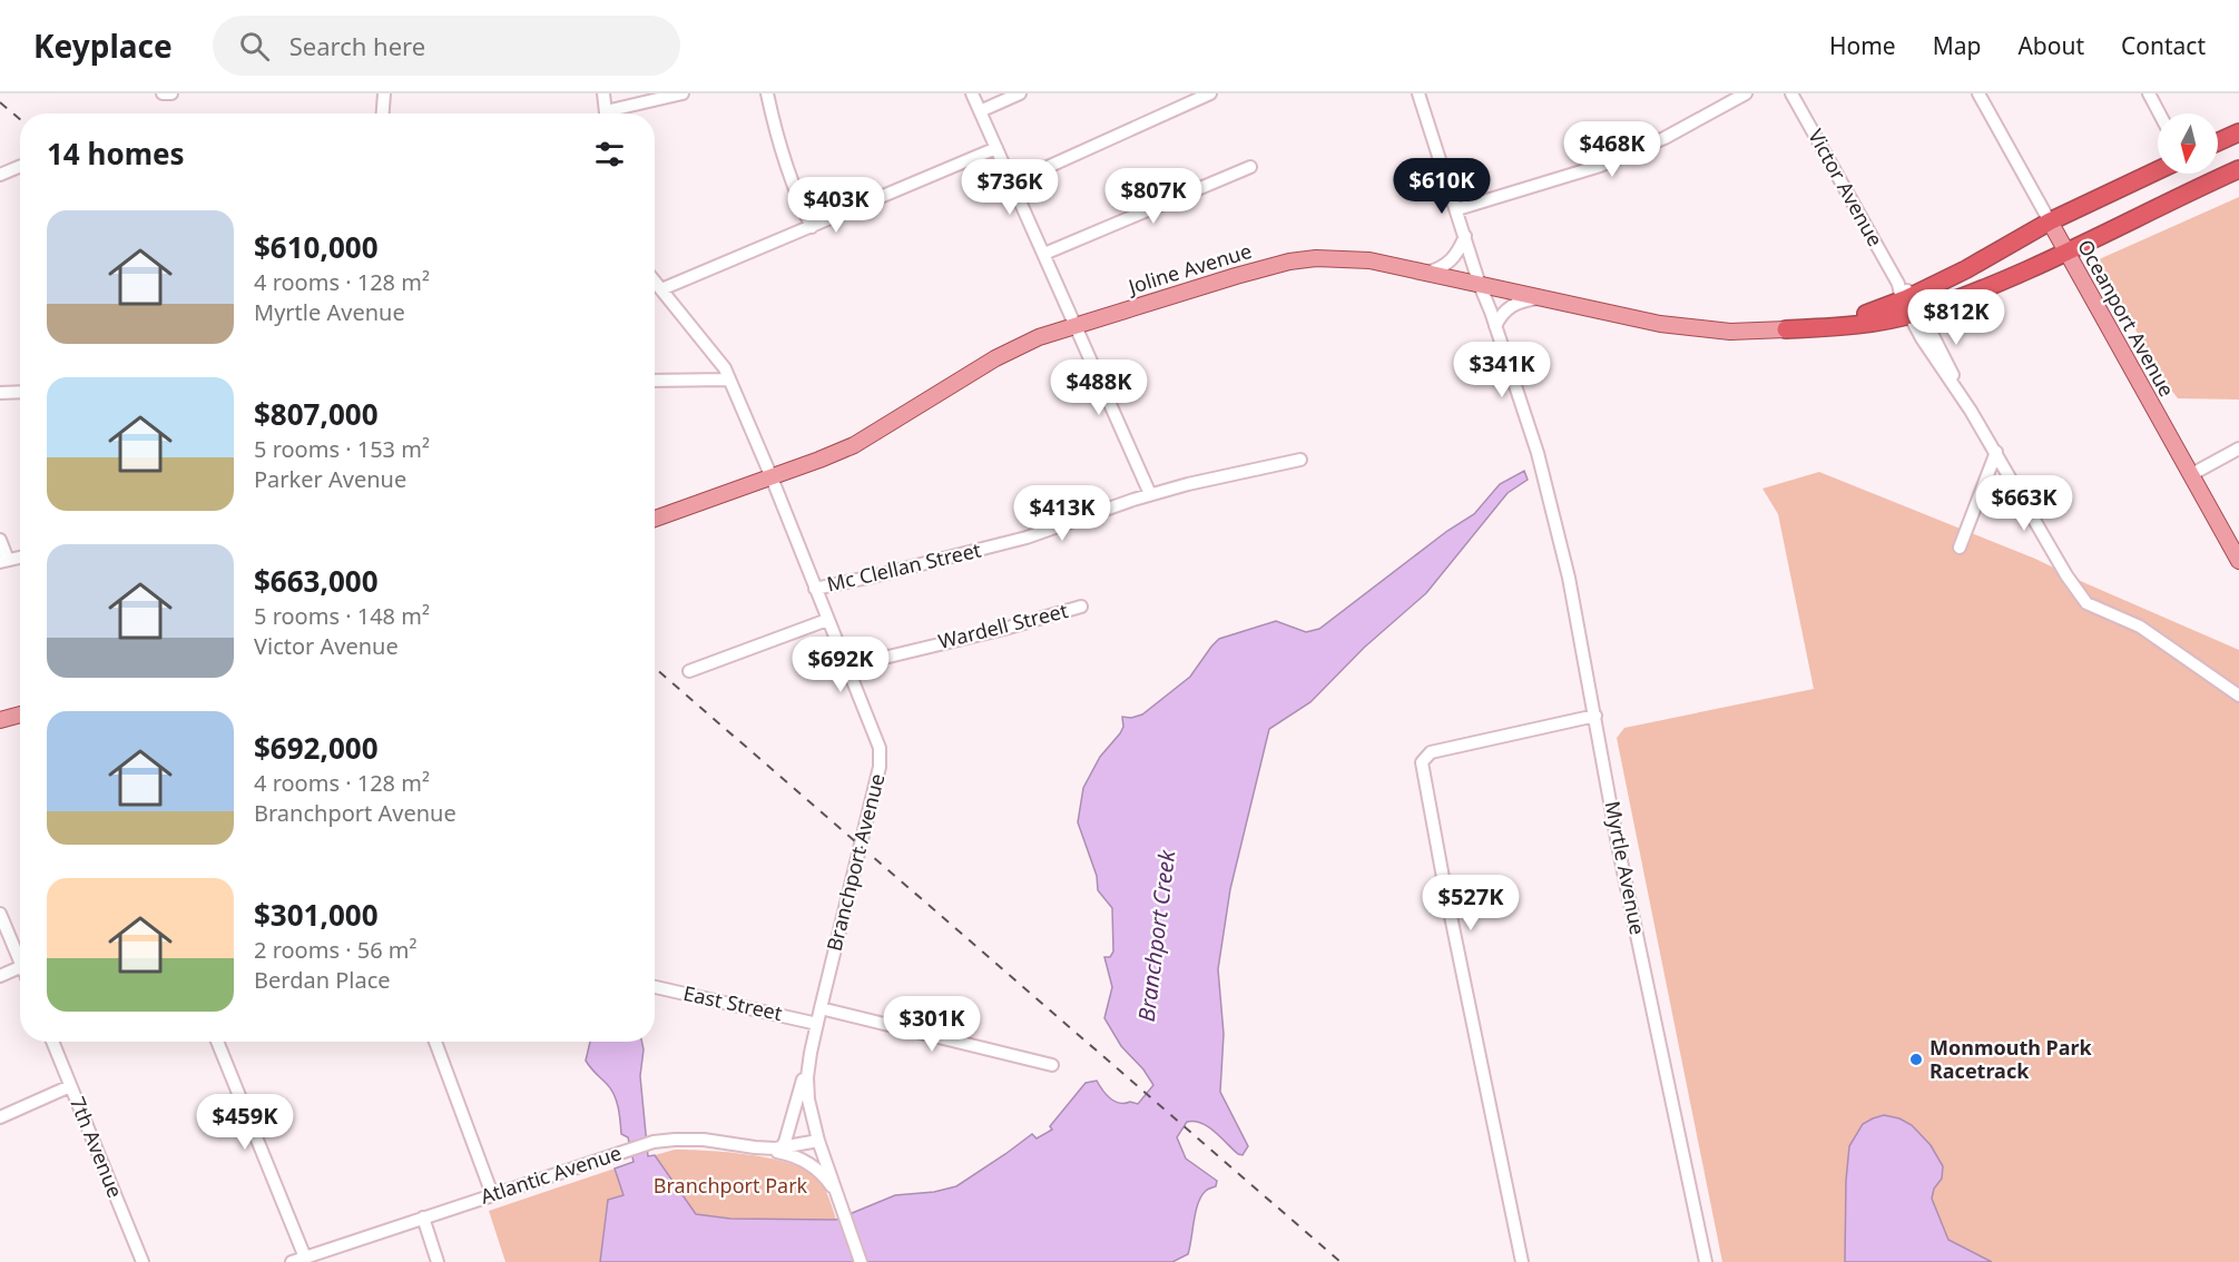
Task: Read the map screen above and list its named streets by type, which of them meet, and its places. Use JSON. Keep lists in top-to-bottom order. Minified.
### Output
{"streets":{"main road":["Joline Avenue","Oceanport Avenue"],"street":["Victor Avenue","Mc Clellan Street","Wardell Street","Branchport Avenue","Myrtle Avenue","East Street","7th Avenue","Atlantic Avenue"]},"crossings":[["Joline Avenue","Branchport Avenue"],["Joline Avenue","Myrtle Avenue"],["Mc Clellan Street","Branchport Avenue"],["Wardell Street","Branchport Avenue"],["Branchport Avenue","East Street"],["Branchport Avenue","Atlantic Avenue"]],"water":["Branchport Creek"],"parks":["Branchport Park"],"places":["Monmouth Park Racetrack"],"north":"bottom","page":{"header":"Keyplace","search":"Search here","nav":["Home","Map","About","Contact"],"heading":"14 homes","price":["$468K","$610K","$736K","$807K","$403K","$812K","$341K","$488K","$663K","$413K","$692K","$527K","$301K","$459K"],"list":[{"name":"$610,000","note":"4 rooms · 128 m² · Myrtle Avenue"},{"name":"$807,000","note":"5 rooms · 153 m² · Parker Avenue"},{"name":"$663,000","note":"5 rooms · 148 m² · Victor Avenue"},{"name":"$692,000","note":"4 rooms · 128 m² · Branchport Avenue"},{"name":"$301,000","note":"2 rooms · 56 m² · Berdan Place"}]}}
